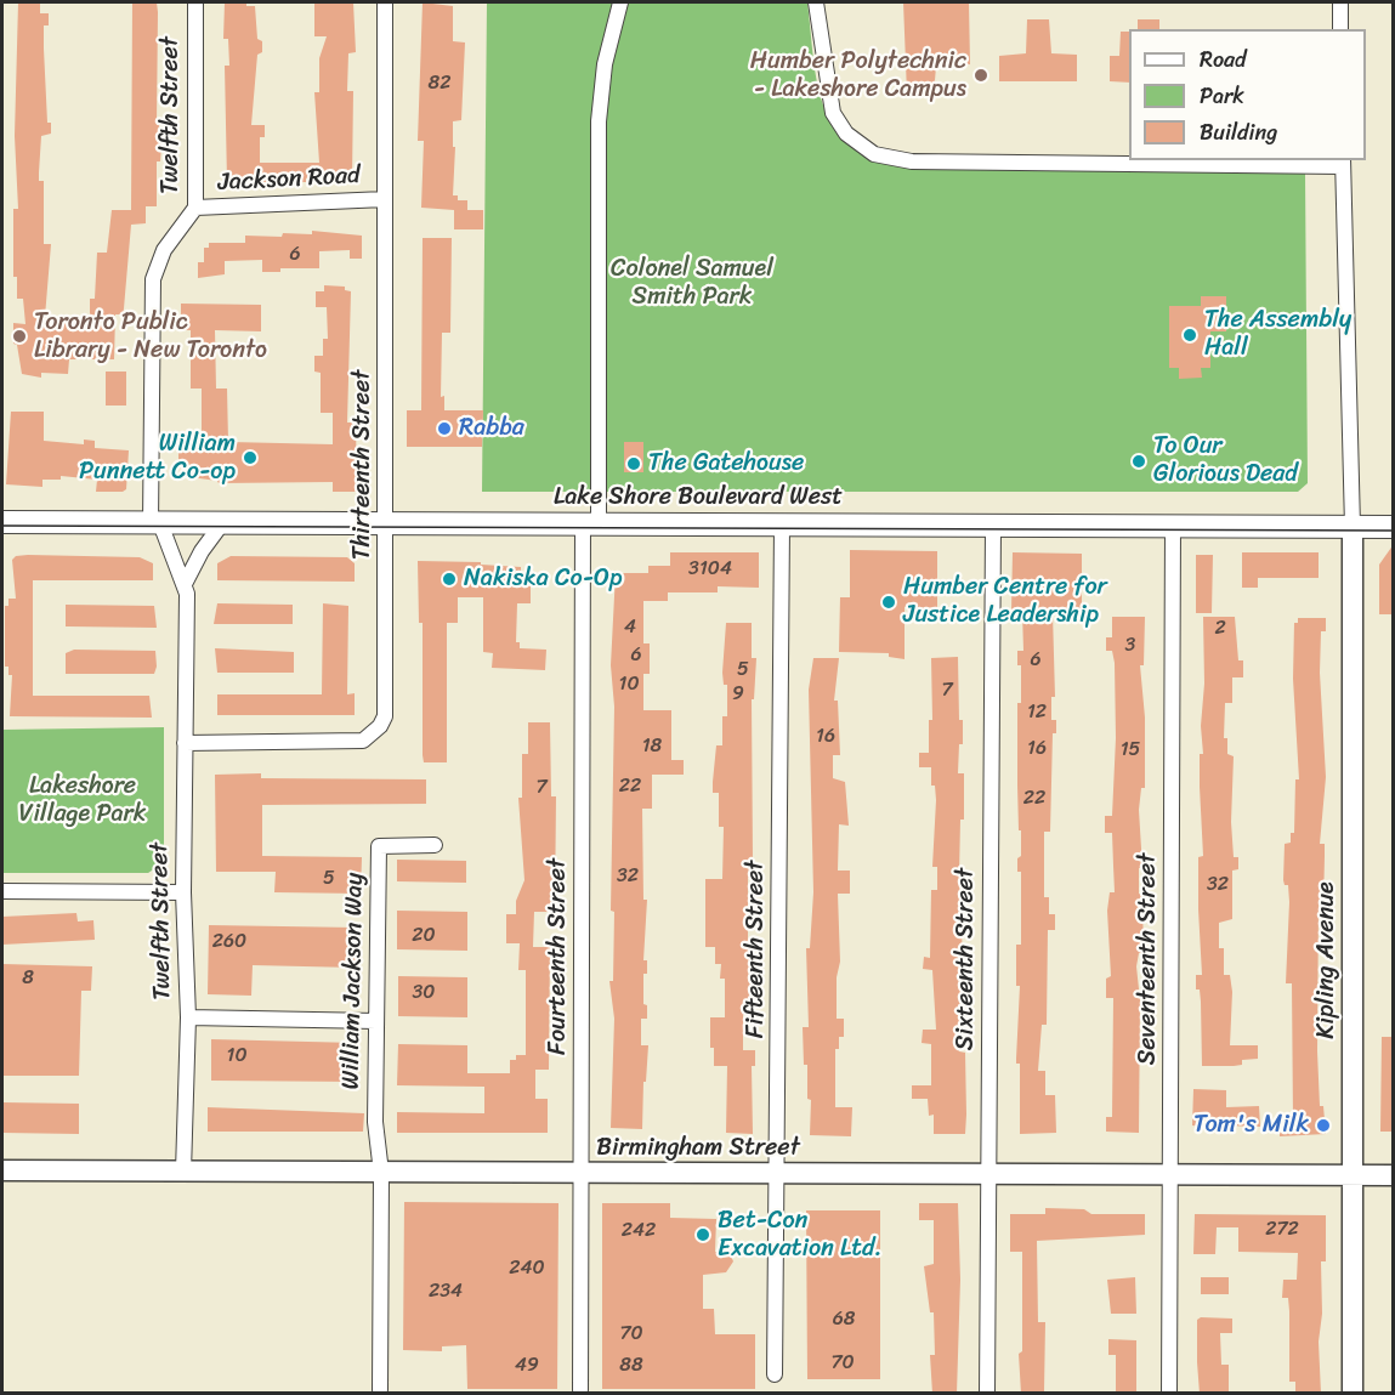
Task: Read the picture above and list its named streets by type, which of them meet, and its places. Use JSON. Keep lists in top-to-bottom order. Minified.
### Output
{"streets":{"main road":["Lake Shore Boulevard West"],"street":["Twelfth Street","Jackson Road","Thirteenth Street","Fifteenth Street","Fourteenth Street","Sixteenth Street","Seventeenth Street","Kipling Avenue","William Jackson Way","Birmingham Street"]},"crossings":[["Twelfth Street","Jackson Road"],["Twelfth Street","Thirteenth Street"],["Twelfth Street","Lake Shore Boulevard West"],["Twelfth Street","Birmingham Street"],["Jackson Road","Thirteenth Street"],["Thirteenth Street","Lake Shore Boulevard West"],["Lake Shore Boulevard West","Fifteenth Street"],["Lake Shore Boulevard West","Fourteenth Street"],["Lake Shore Boulevard West","Sixteenth Street"],["Lake Shore Boulevard West","Seventeenth Street"],["Lake Shore Boulevard West","Kipling Avenue"],["Fifteenth Street","Birmingham Street"],["Fourteenth Street","Birmingham Street"],["Sixteenth Street","Birmingham Street"],["Seventeenth Street","Birmingham Street"],["Kipling Avenue","Birmingham Street"],["William Jackson Way","Birmingham Street"]],"parks":["Colonel Samuel Smith Park","Lakeshore Village Park"],"places":["Humber Polytechnic - Lakeshore Campus","The Assembly Hall","Toronto Public Library - New Toronto","Rabba","William Punnett Co-op","To Our Glorious Dead","The Gatehouse","Nakiska Co-Op","Humber Centre for Justice Leadership","Tom's Milk","Bet-Con Excavation Ltd."],"house_numbers":["82","6","3104","4","2","3","6","6","5","10","7","9","12","16","18","16","15","22","7","22","32","5","32","20","260","8","30","10","272","242","240","234","68","70","70","49","88"],"legend":["Road","Park","Building"]}
